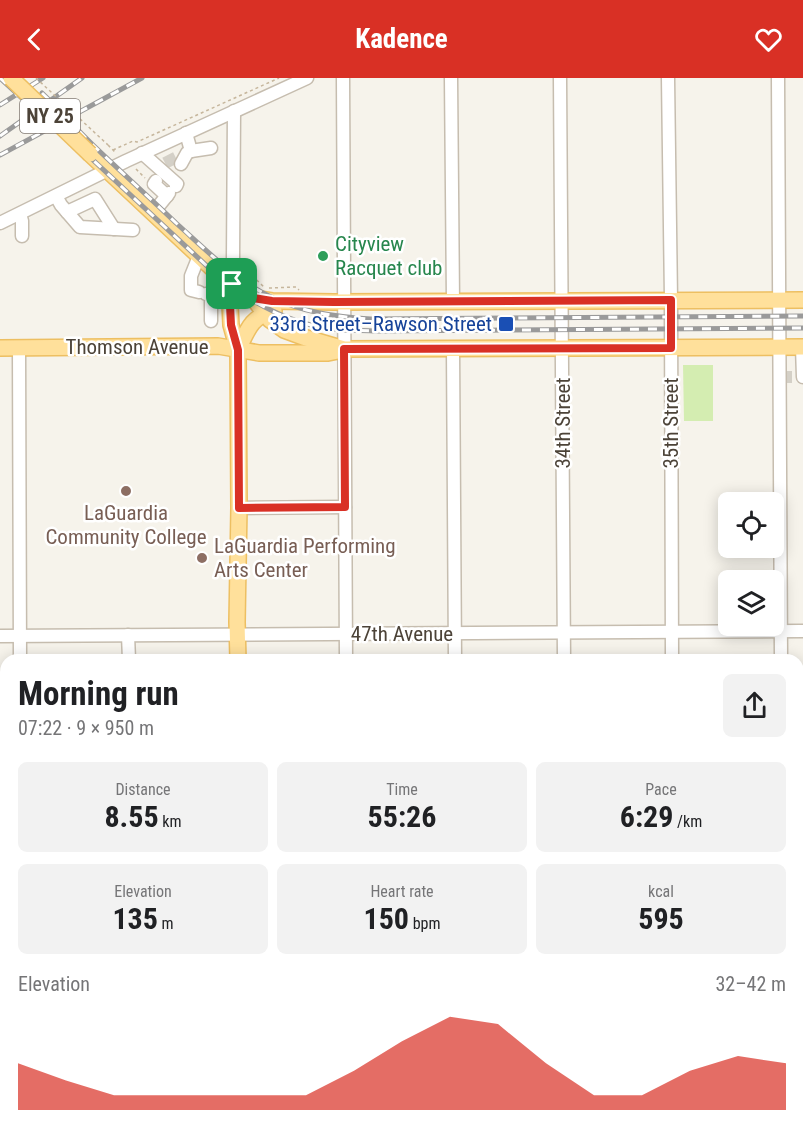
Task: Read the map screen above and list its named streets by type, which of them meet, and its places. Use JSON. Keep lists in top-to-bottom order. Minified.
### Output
{"streets":{"main road":["NY 25","Thomson Avenue"],"street":["34th Street","35th Street","47th Avenue"]},"crossings":[["NY 25","Thomson Avenue"],["NY 25","34th Street"],["NY 25","35th Street"],["34th Street","47th Avenue"],["35th Street","47th Avenue"]],"places":{"other":["Cityview Racquet club","LaGuardia Community College","LaGuardia Performing Arts Center"],"transit":["33rd Street–Rawson Street"]},"page":{"header":"Kadence","heading":["Morning run","07:22 · 9 × 950 m"],"stats":[["Distance","8.55 km"],["Time","55:26"],["Pace","6:29 /km"],["Elevation","135 m"],["Heart rate","150 bpm"],["kcal","595"]],"chart":["Elevation","32–42 m"]}}
